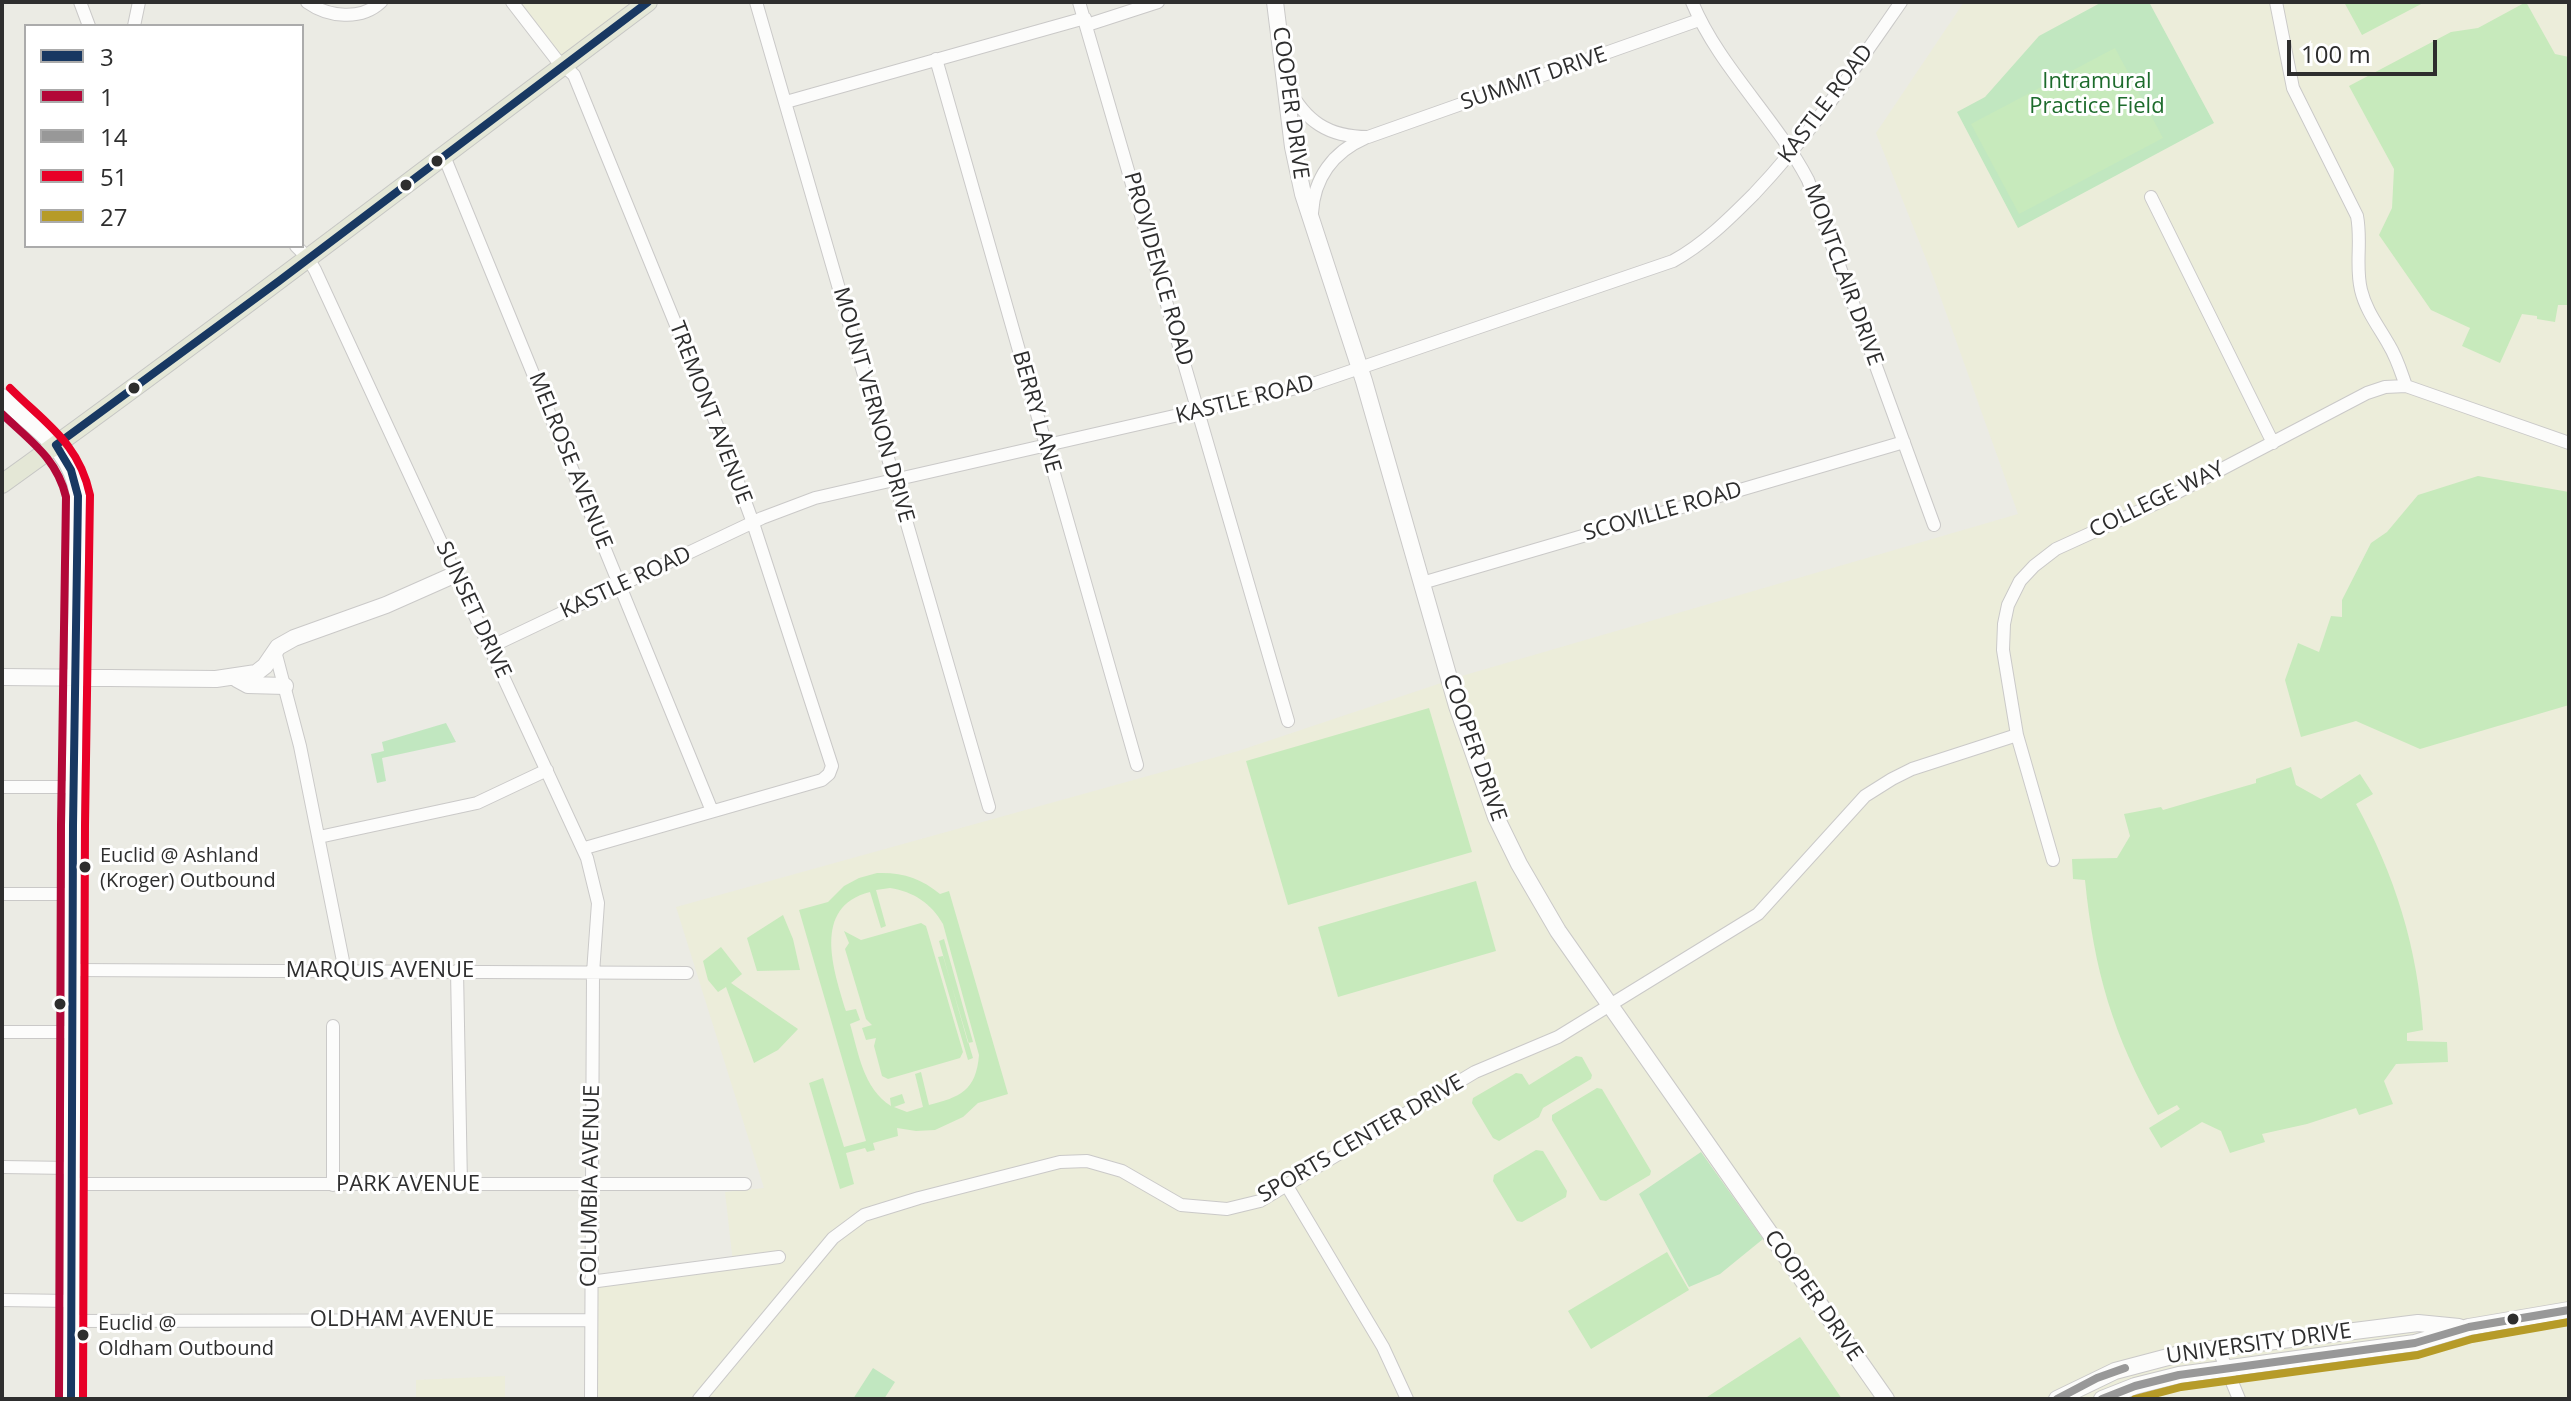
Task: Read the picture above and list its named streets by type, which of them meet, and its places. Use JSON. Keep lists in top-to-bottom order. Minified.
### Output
{"streets":{"main road":["COOPER DRIVE","UNIVERSITY DRIVE"],"street":["SUMMIT DRIVE","KASTLE ROAD","PROVIDENCE ROAD","MONTCLAIR DRIVE","MOUNT VERNON DRIVE","BERRY LANE","TREMONT AVENUE","MELROSE AVENUE","COLLEGE WAY","SCOVILLE ROAD","SUNSET DRIVE","MARQUIS AVENUE","SPORTS CENTER DRIVE","PARK AVENUE","COLUMBIA AVENUE","OLDHAM AVENUE"]},"crossings":[["SUMMIT DRIVE","COOPER DRIVE"],["SUMMIT DRIVE","MONTCLAIR DRIVE"],["COOPER DRIVE","KASTLE ROAD"],["COOPER DRIVE","SCOVILLE ROAD"],["COOPER DRIVE","SPORTS CENTER DRIVE"],["KASTLE ROAD","PROVIDENCE ROAD"],["KASTLE ROAD","MONTCLAIR DRIVE"],["KASTLE ROAD","MOUNT VERNON DRIVE"],["KASTLE ROAD","BERRY LANE"],["KASTLE ROAD","TREMONT AVENUE"],["KASTLE ROAD","MELROSE AVENUE"],["KASTLE ROAD","SUNSET DRIVE"],["MONTCLAIR DRIVE","SCOVILLE ROAD"],["TREMONT AVENUE","MELROSE AVENUE"],["COLLEGE WAY","SPORTS CENTER DRIVE"],["SUNSET DRIVE","MARQUIS AVENUE"],["SUNSET DRIVE","COLUMBIA AVENUE"],["MARQUIS AVENUE","COLUMBIA AVENUE"],["PARK AVENUE","COLUMBIA AVENUE"],["COLUMBIA AVENUE","OLDHAM AVENUE"]],"parks":["Intramural Practice Field"],"places":["Euclid @ Ashland (Kroger) Outbound","Euclid @ Oldham Outbound"],"lines":["transit line 3","transit line 51","transit line 1","transit line 14","transit line 27"],"legend":["3","1","14","51","27"],"scale_bar":"100 m"}
